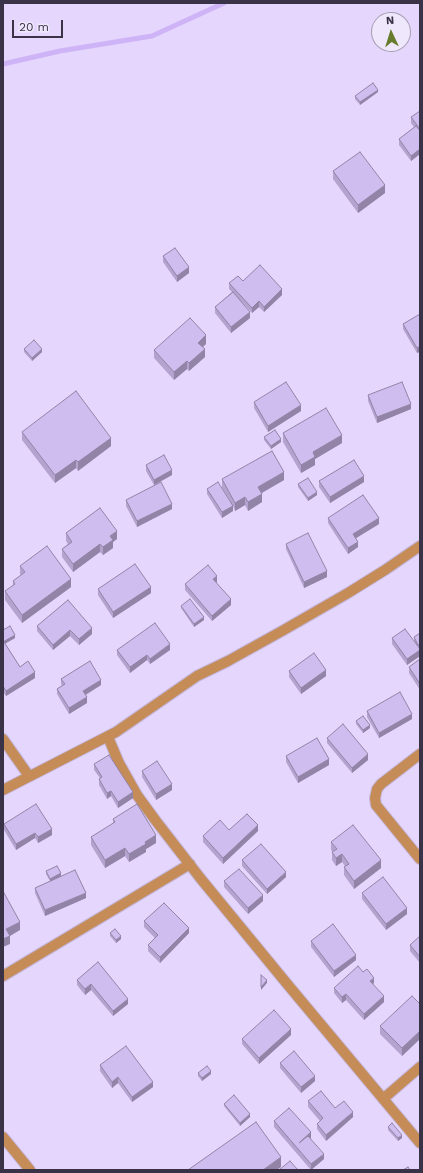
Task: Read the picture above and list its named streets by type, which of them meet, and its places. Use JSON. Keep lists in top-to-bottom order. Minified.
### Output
{"scale_bar":"20 m","north":"top"}
